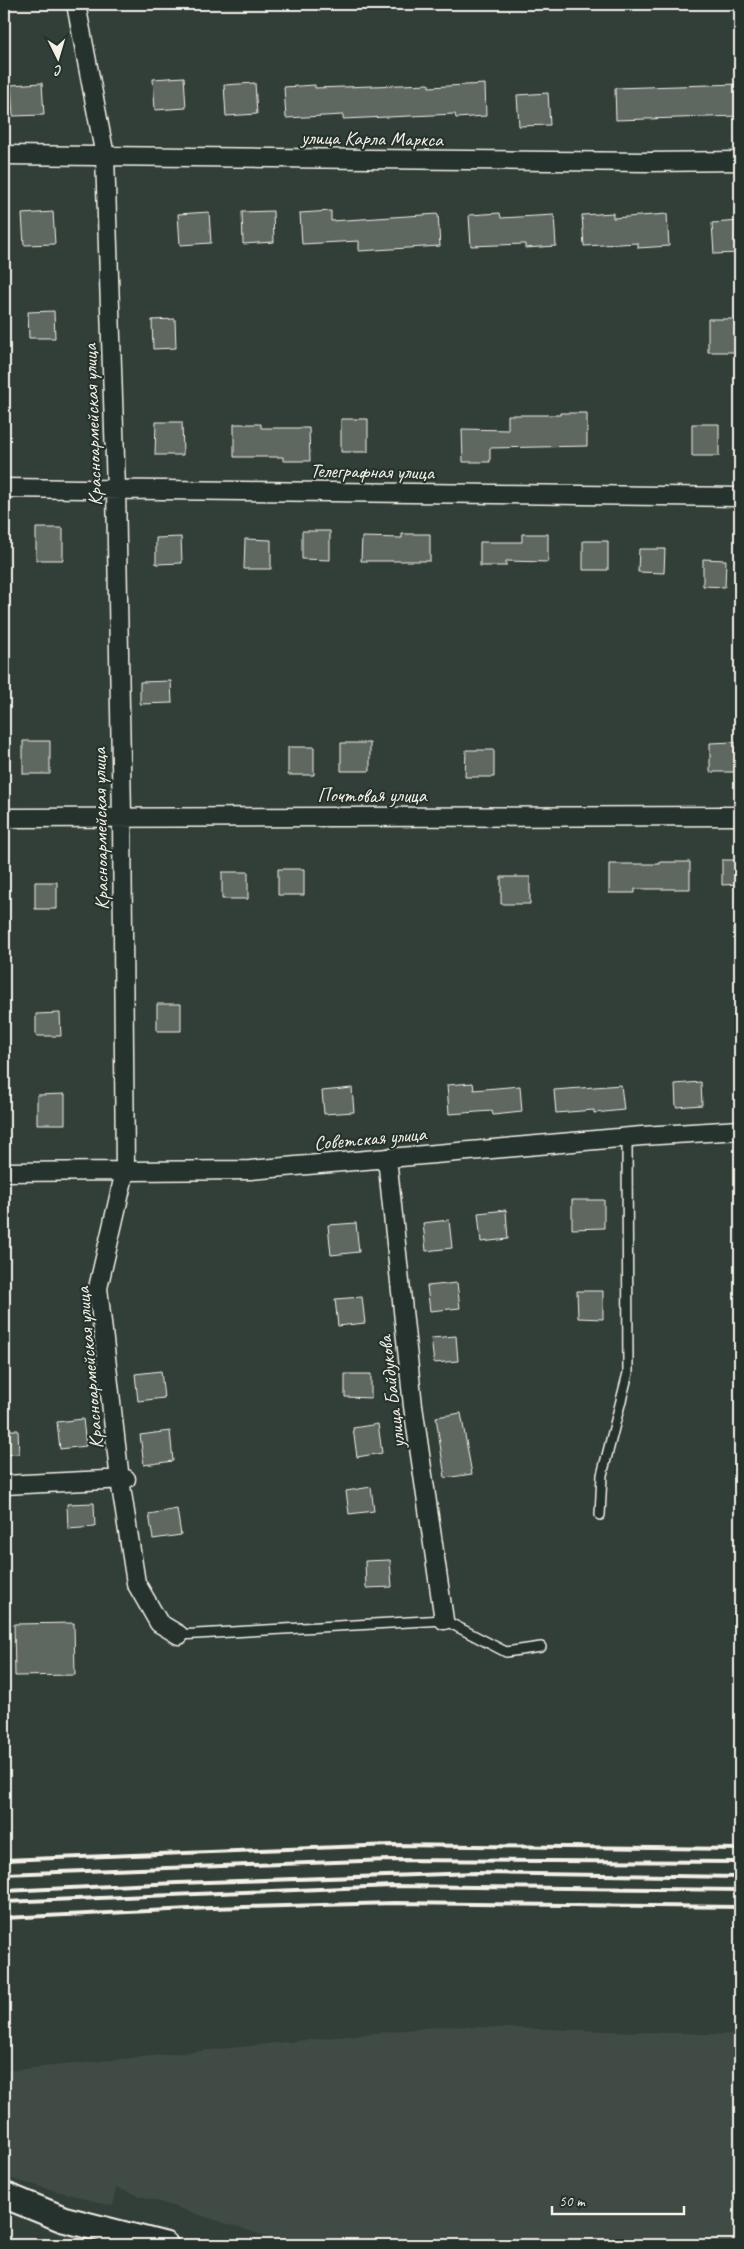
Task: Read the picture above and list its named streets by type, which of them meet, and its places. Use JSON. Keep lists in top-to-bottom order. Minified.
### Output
{"streets":{"street":["улица Карла Маркса","Красноармейская улица","Телеграфная улица","Почтовая улица","Советская улица","улица Байдукова"]},"crossings":[["улица Карла Маркса","Красноармейская улица"],["Красноармейская улица","Телеграфная улица"],["Красноармейская улица","Почтовая улица"],["Красноармейская улица","Советская улица"],["Советская улица","улица Байдукова"]],"scale_bar":"50 m","north":"bottom"}
